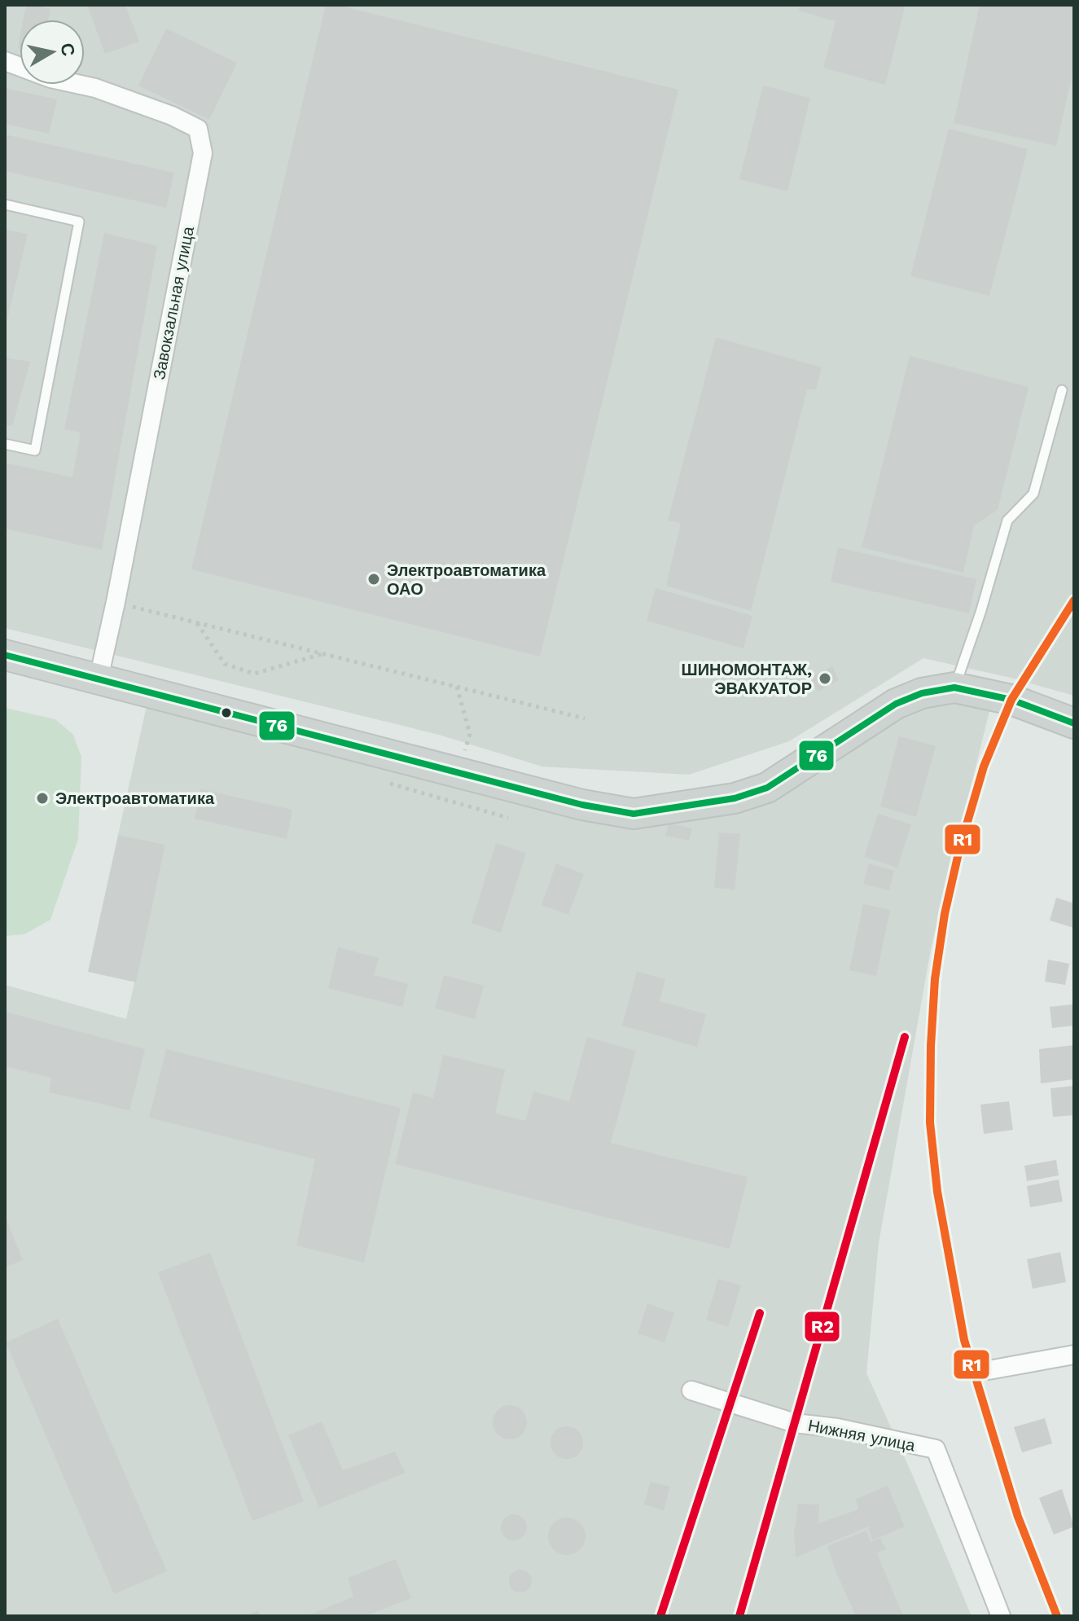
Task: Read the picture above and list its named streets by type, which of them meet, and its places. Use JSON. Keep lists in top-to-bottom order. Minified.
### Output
{"streets":{"street":["Завокзальная улица","Нижняя улица"]},"places":["Электроавтоматика ОАО","ШИНОМОНТАЖ, ЭВАКУАТОР","Электроавтоматика"],"lines":["transit line R1","transit line 76","transit line R2"],"north":"right"}
